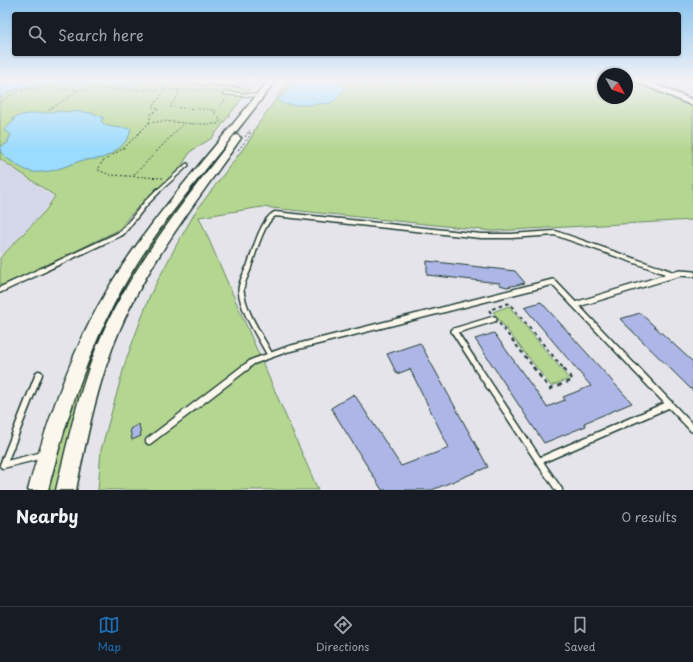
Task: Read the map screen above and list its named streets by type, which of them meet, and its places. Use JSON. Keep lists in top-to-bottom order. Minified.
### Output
{"north":"bottom right","page":{"search":"Search here","heading":["Nearby","0 results"],"nav":["Map","Directions","Saved"]}}
